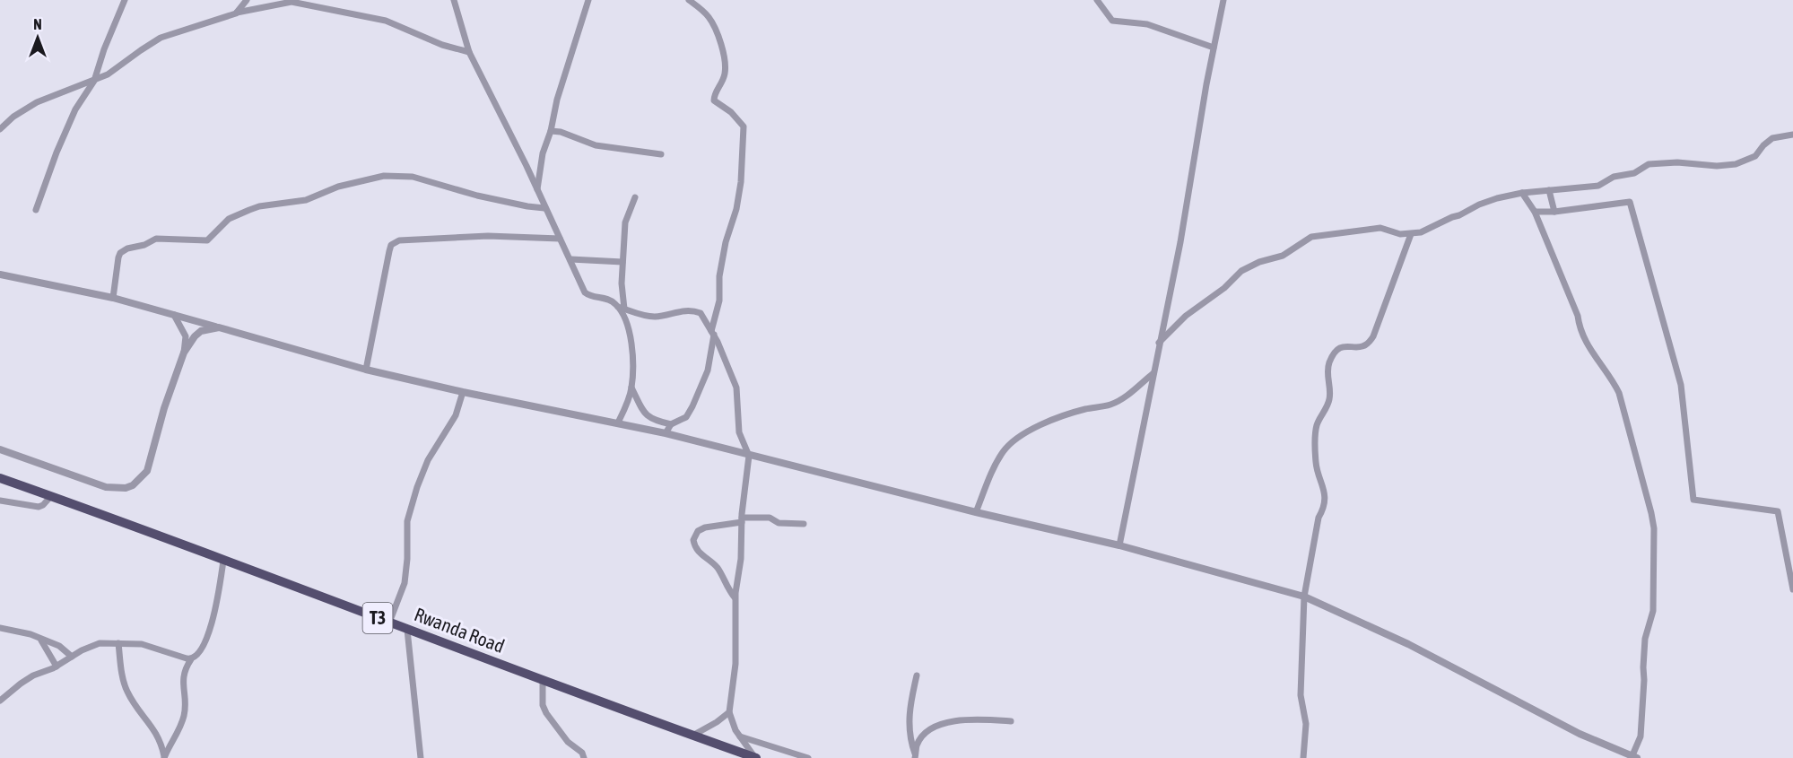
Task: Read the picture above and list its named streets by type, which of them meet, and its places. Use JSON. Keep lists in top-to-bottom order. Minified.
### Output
{"streets":{"highway":["T3","Rwanda Road"]},"north":"top"}
